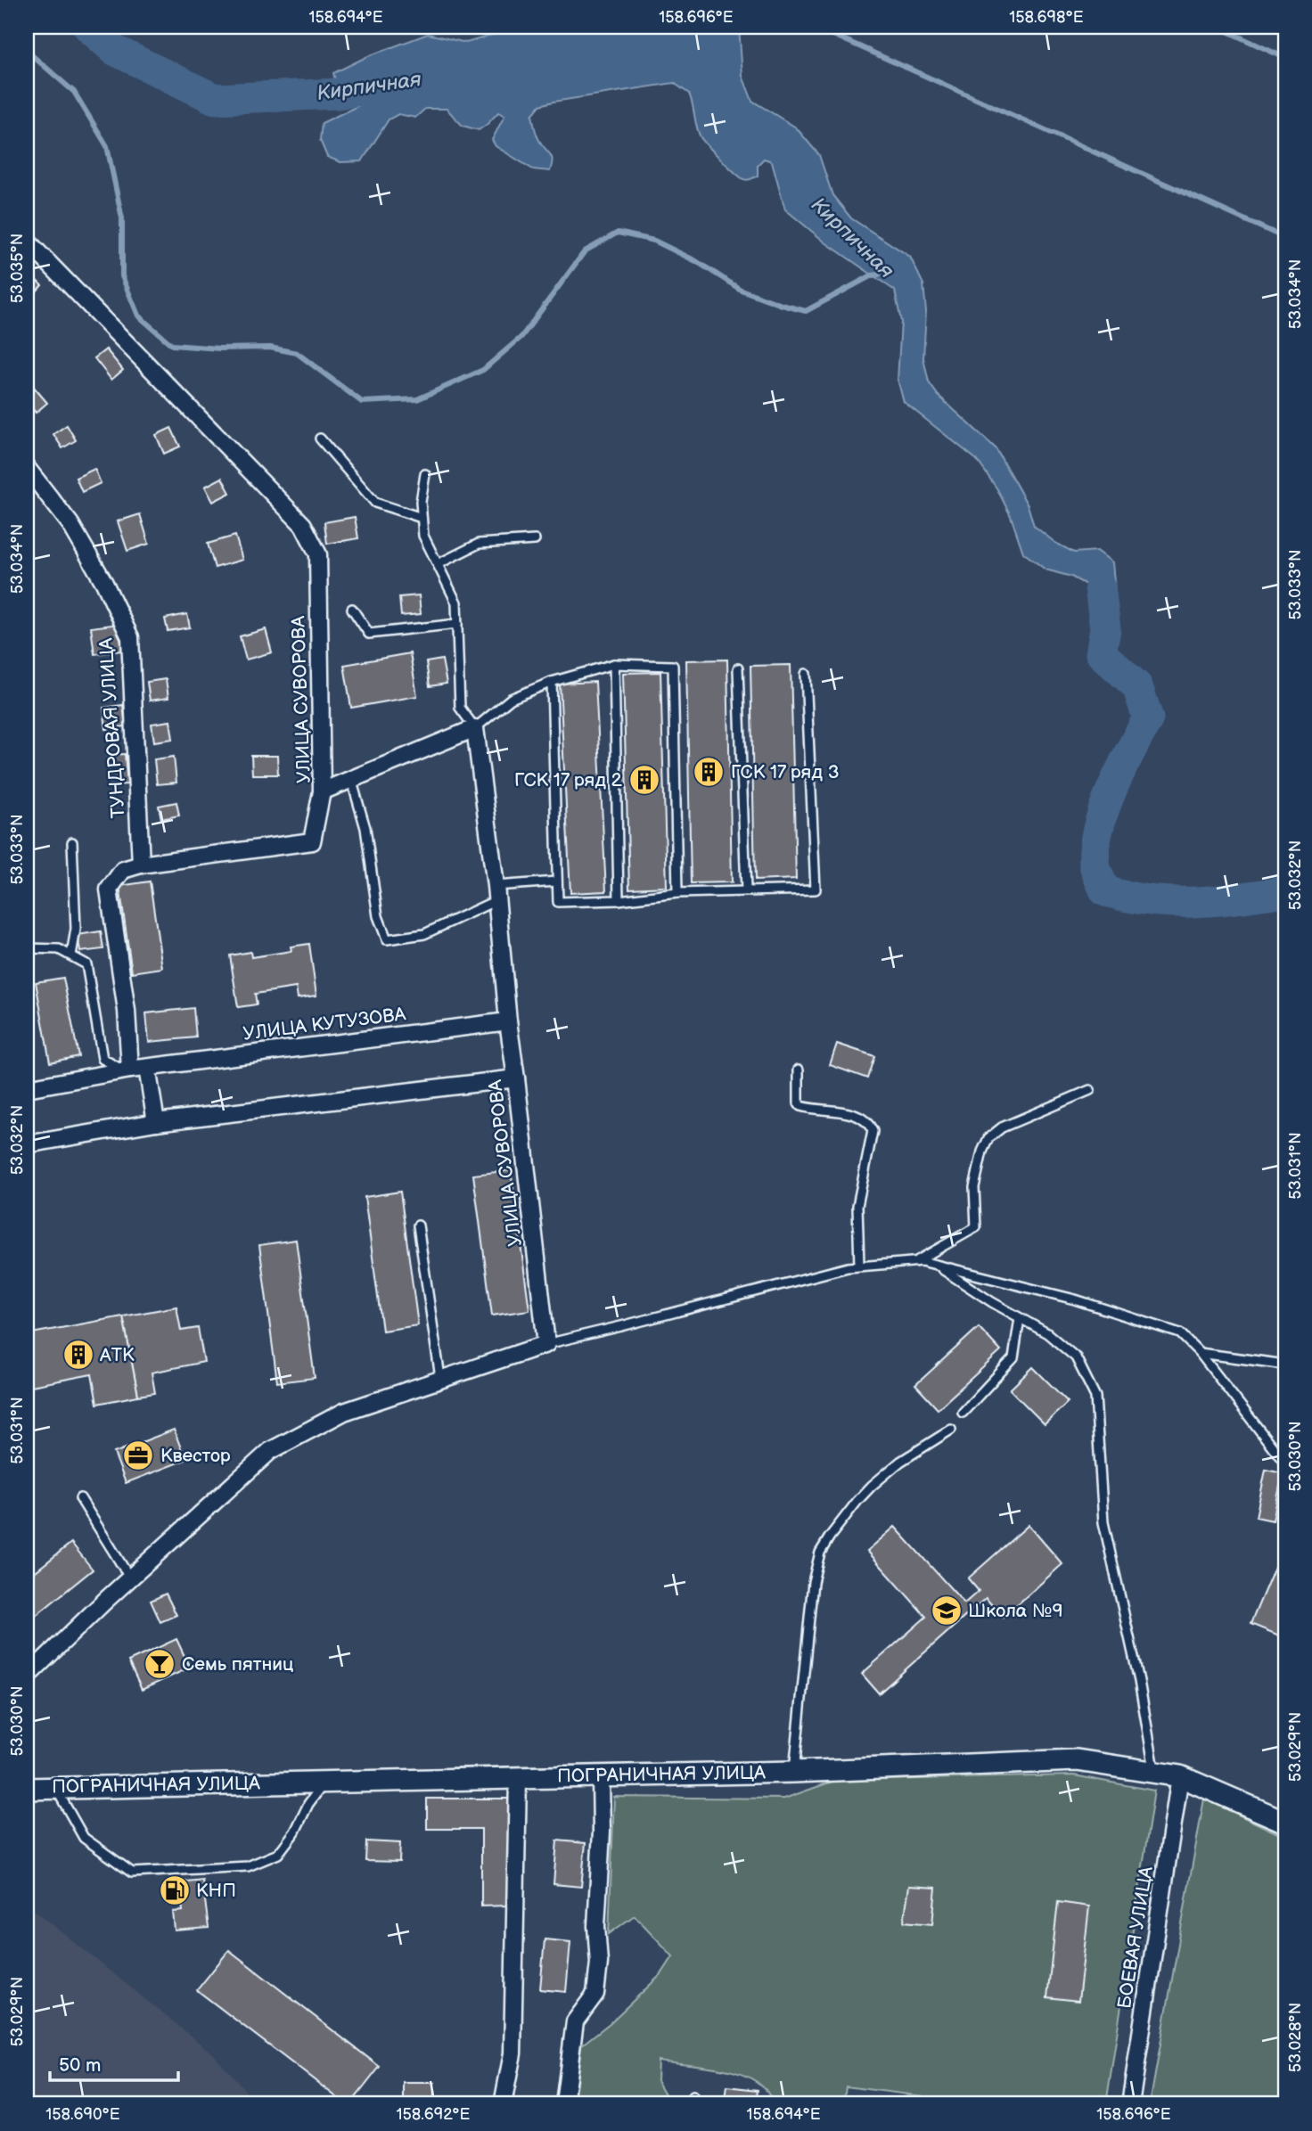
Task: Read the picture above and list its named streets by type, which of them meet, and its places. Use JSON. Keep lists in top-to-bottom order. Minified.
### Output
{"streets":{"street":["УЛИЦА СУВОРОВА","ТУНДРОВАЯ УЛИЦА","УЛИЦА КУТУЗОВА","ПОГРАНИЧНАЯ УЛИЦА","БОЕВАЯ УЛИЦА"]},"crossings":[["УЛИЦА СУВОРОВА","УЛИЦА КУТУЗОВА"],["ПОГРАНИЧНАЯ УЛИЦА","БОЕВАЯ УЛИЦА"]],"water":["Кирпичная"],"places":{"building":["ГСК 17 ряд 3","ГСК 17 ряд 2","АТК"],"office":["Квестор"],"school or university":["Школа №9"],"bar":["Семь пятниц"],"fuel station":["КНП"]},"scale_bar":"50 m","coordinates":["158.694°E","158.696°E","158.698°E","53.035°N","53.034°N","53.033°N","53.032°N","53.031°N","53.030°N","53.029°N","53.028°N","158.690°E","158.692°E"]}
